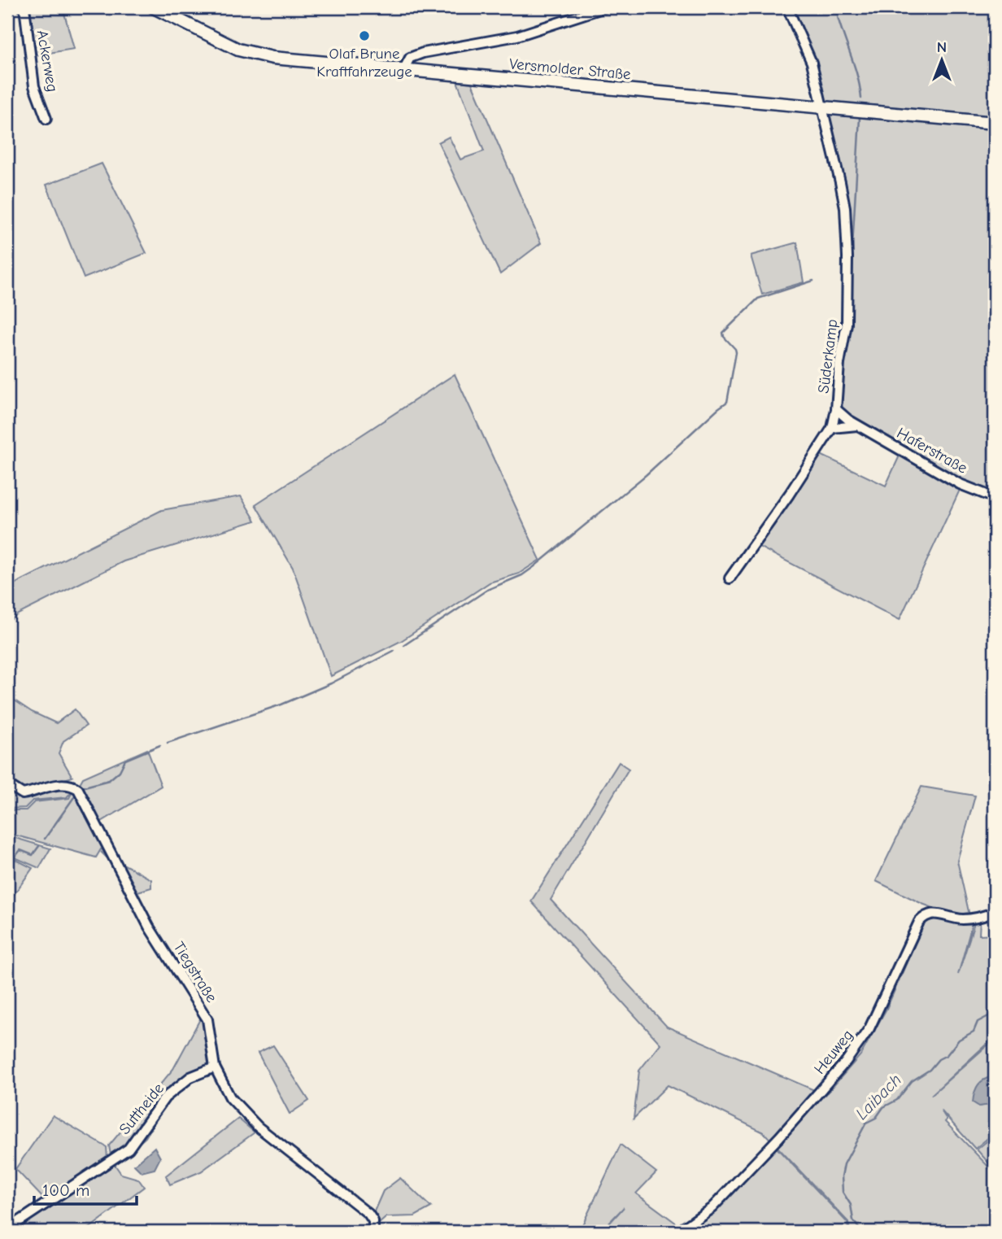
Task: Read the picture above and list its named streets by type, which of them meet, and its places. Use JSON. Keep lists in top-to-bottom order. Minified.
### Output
{"streets":{"main road":["Versmolder Straße"],"street":["Ackerweg","Süderkamp","Haferstraße","Tiegstraße","Heuweg","Suttheide"]},"crossings":[["Versmolder Straße","Süderkamp"],["Süderkamp","Haferstraße"],["Tiegstraße","Suttheide"]],"water":["Laibach"],"places":["Olaf Brune Kraftfahrzeuge"],"scale_bar":"100 m","north":"top"}
